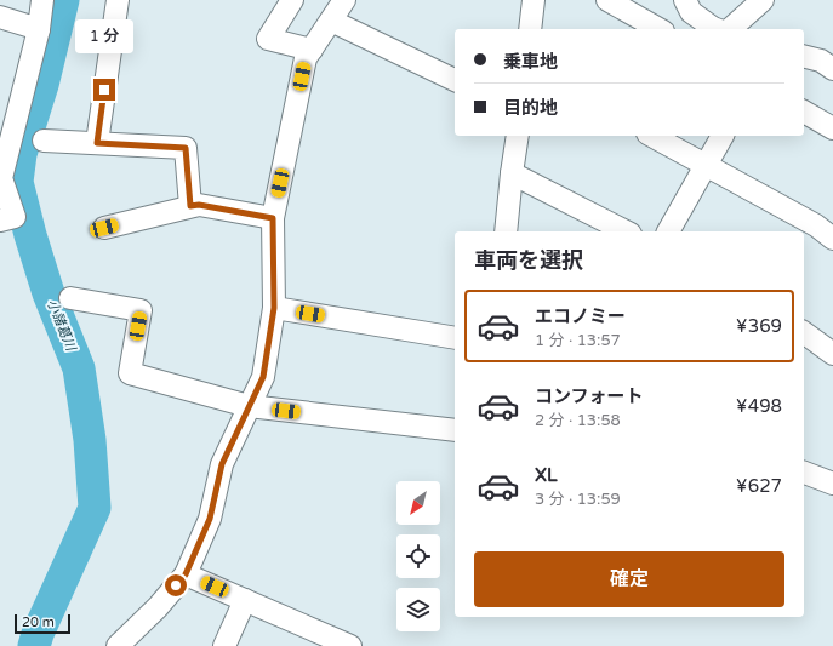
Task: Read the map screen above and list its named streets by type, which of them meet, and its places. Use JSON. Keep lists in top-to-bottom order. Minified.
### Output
{"water":["小諸葛川"],"scale_bar":"20 m","north":"bottom left","page":{"bubble":"1 分","banner":["乗車地","目的地"],"heading":"車両を選択","list":[{"name":"エコノミー","note":"1 分 · 13:57","value":"¥369"},{"name":"コンフォート","note":"2 分 · 13:58","value":"¥498"},{"name":"XL","note":"3 分 · 13:59","value":"¥627"}],"buttons":"確定","scale":"20 m"}}
